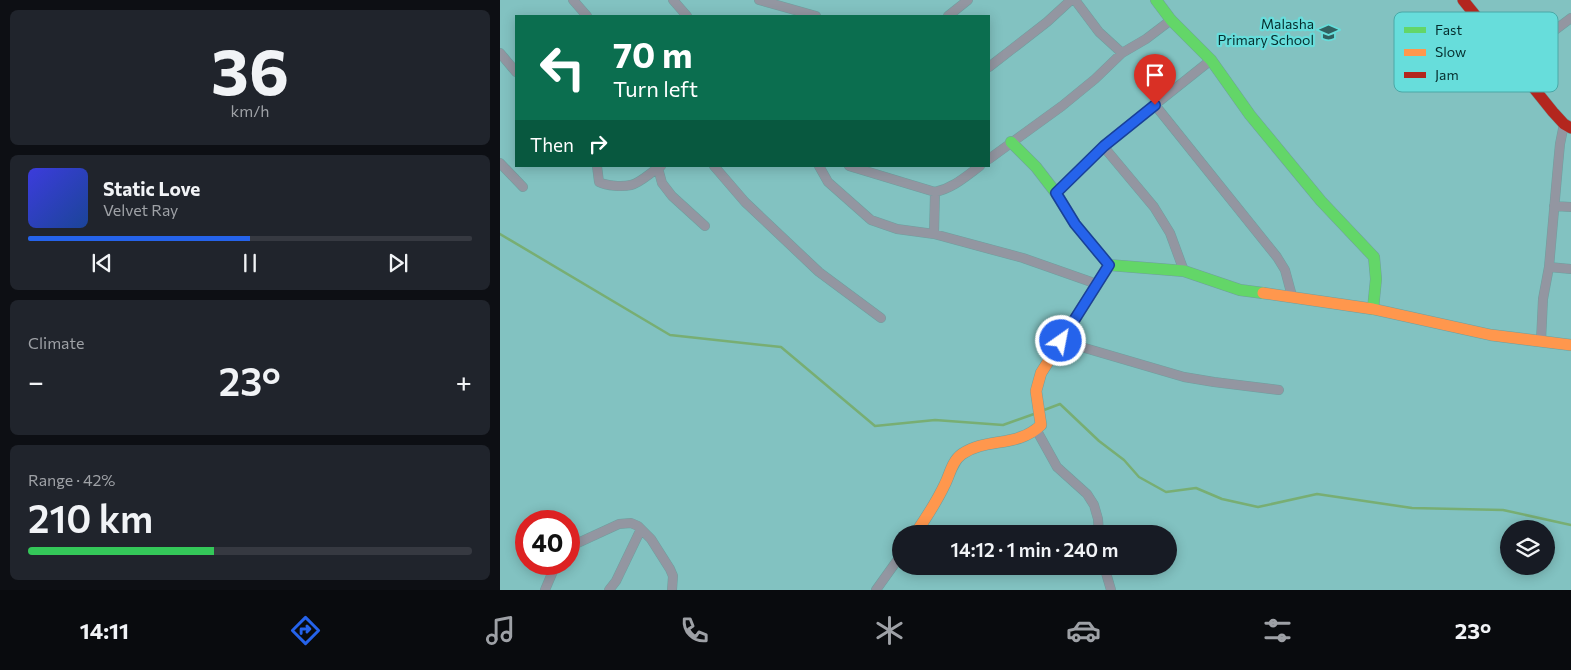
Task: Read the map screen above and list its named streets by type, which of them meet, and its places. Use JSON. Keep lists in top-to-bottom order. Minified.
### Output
{"places":{"school or university":["Malasha Primary School"]},"legend":["Fast","Slow","Jam"],"page":{"tile":[["36","km/h"],"Climate",["Range · 42%","210 km"]],"turn":["70 m","Turn left"],"then":"Then","song":["Static Love","Velvet Ray"],"heat":["−","23°","+"],"limit":"40","trip":"14:12 · 1 min · 240 m","tabs":["14:11","23°"]}}
